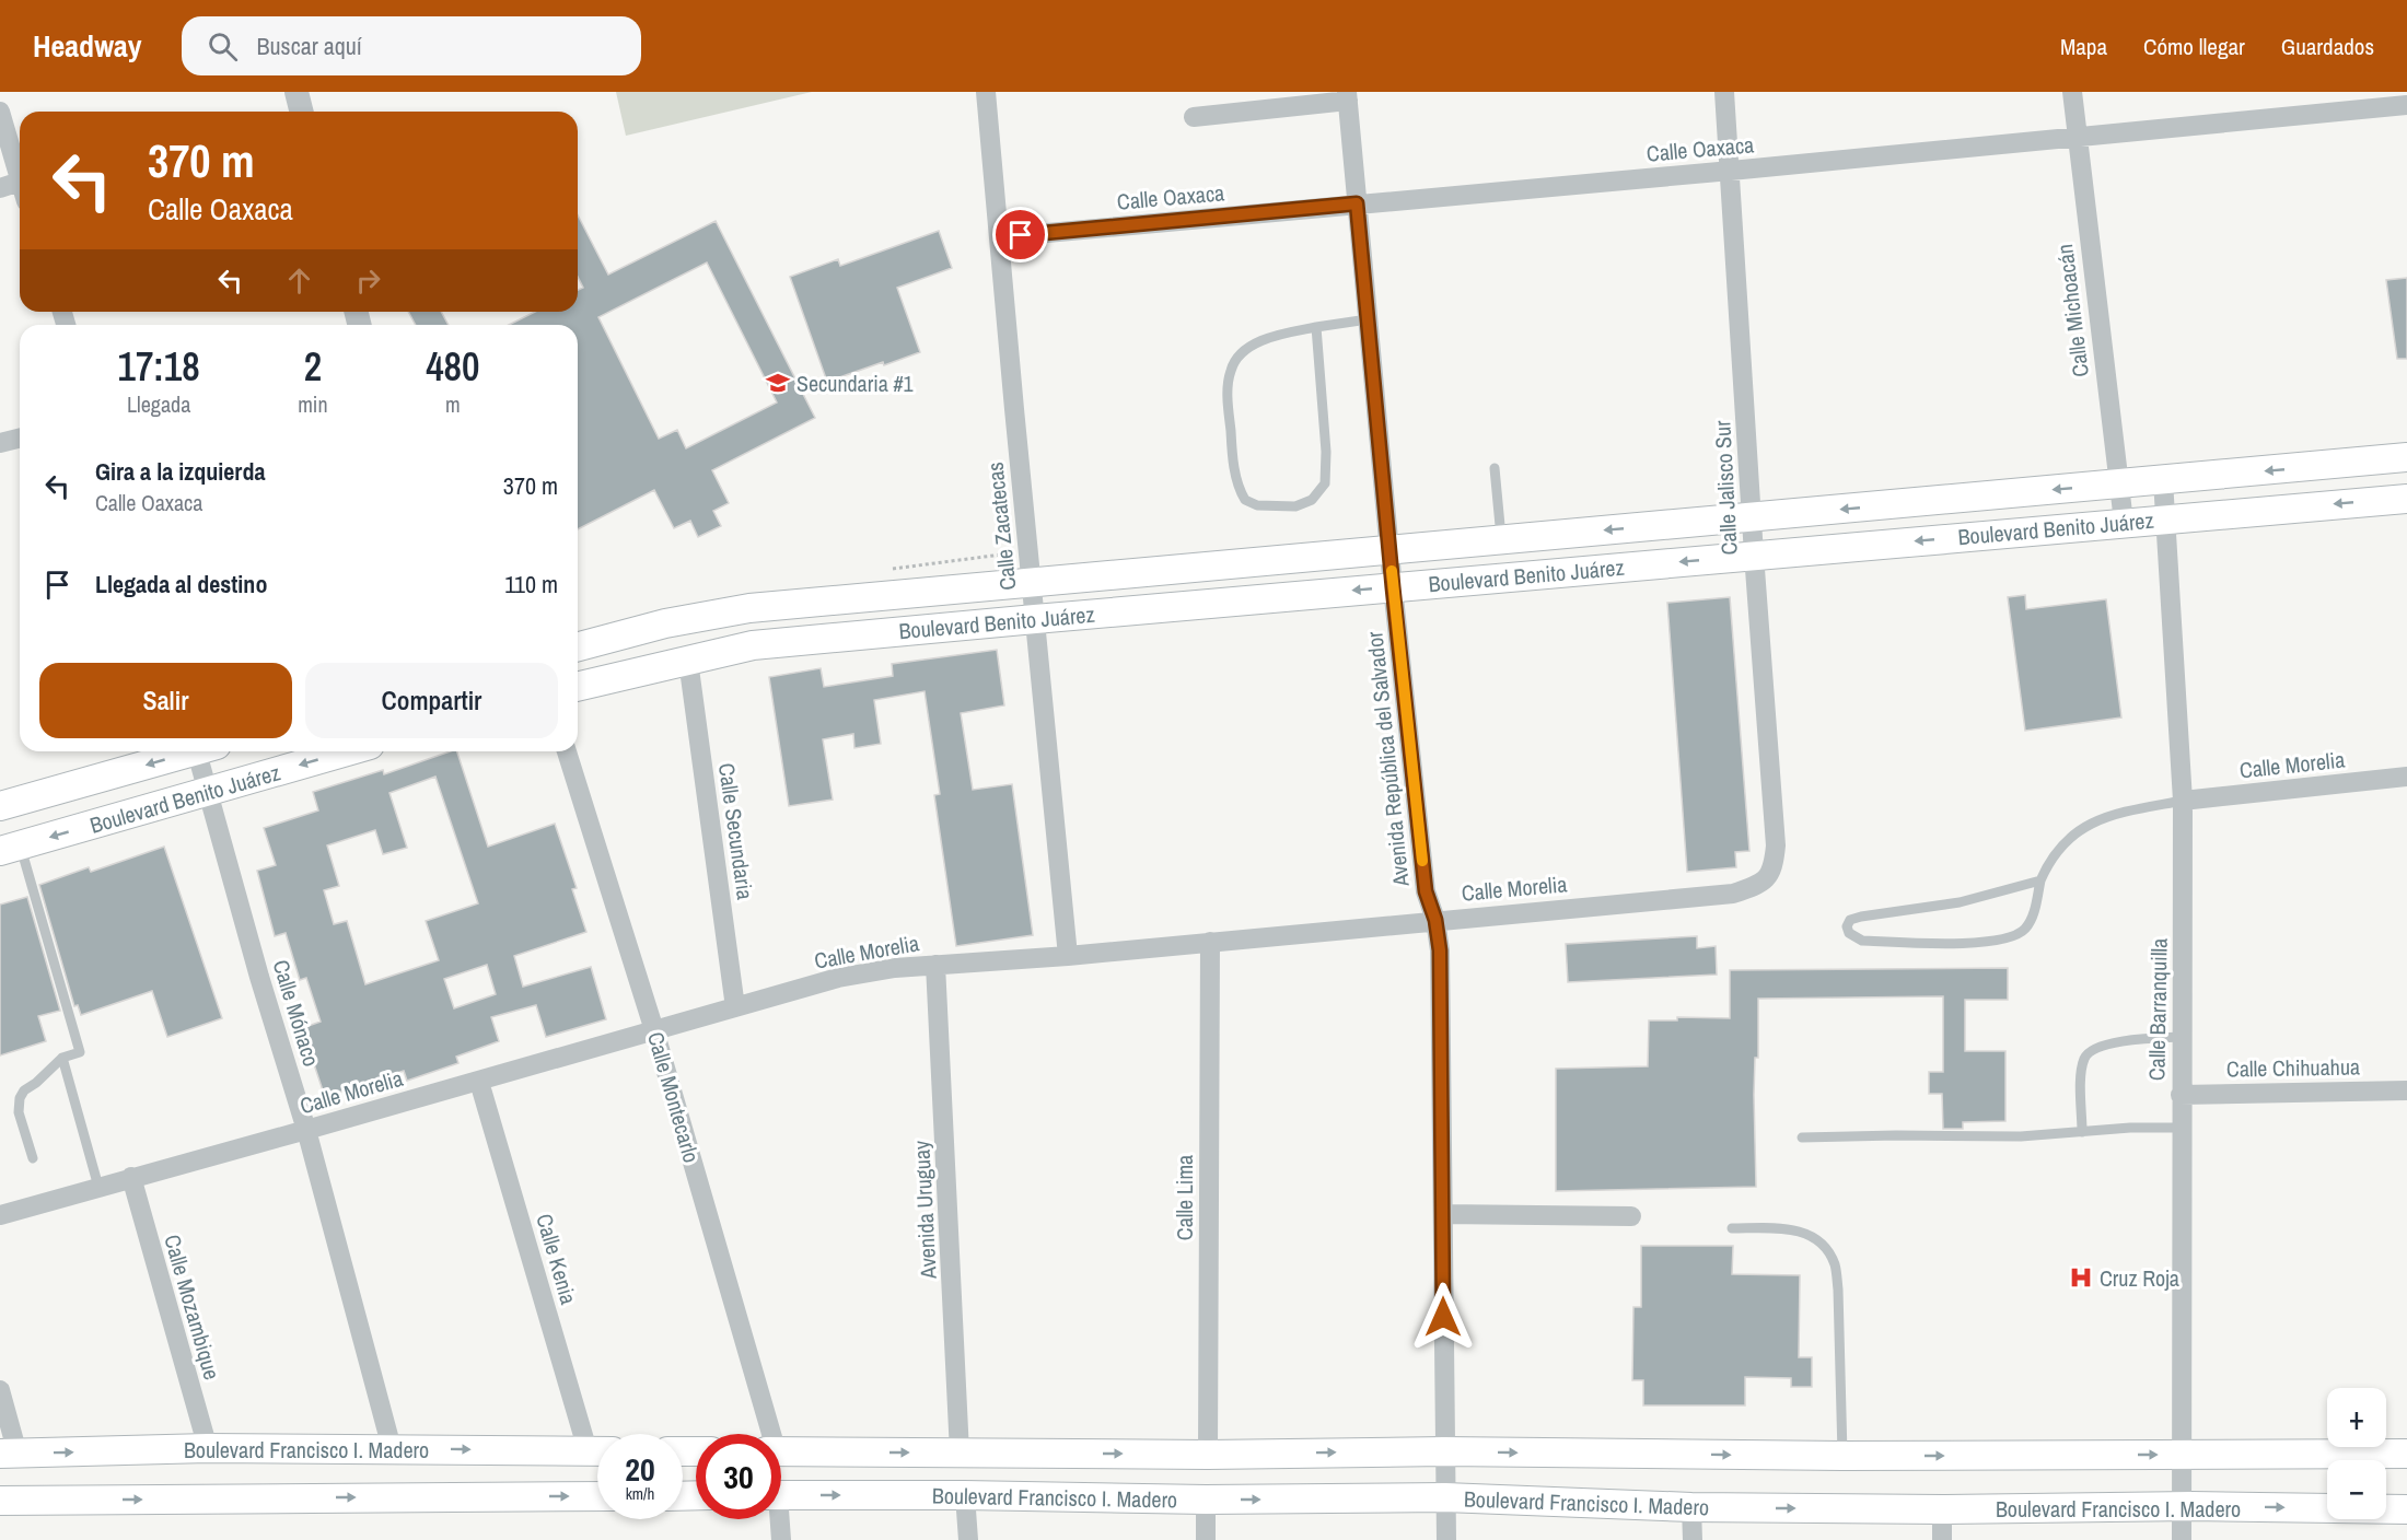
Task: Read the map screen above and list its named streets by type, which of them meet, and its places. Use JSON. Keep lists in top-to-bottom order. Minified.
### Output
{"streets":{"main road":["Boulevard Benito Juárez","Boulevard Francisco I. Madero"],"street":["Calle Oaxaca","Calle Michoacán","Calle Jalisco Sur","Calle Zacatecas","Avenida República del Salvador","Calle Morelia","Calle Secundaria","Calle Barranquilla","Calle Mónaco","Calle Chihuahua","Calle Montecarlo","Calle Lima","Avenida Uruguay","Calle Kenia","Calle Mozambique"]},"crossings":[["Calle Oaxaca","Calle Michoacán"],["Calle Oaxaca","Calle Jalisco Sur"],["Calle Oaxaca","Calle Zacatecas"],["Calle Oaxaca","Avenida República del Salvador"],["Calle Michoacán","Boulevard Benito Juárez"],["Calle Jalisco Sur","Boulevard Benito Juárez"],["Calle Jalisco Sur","Calle Morelia"],["Calle Zacatecas","Boulevard Benito Juárez"],["Calle Zacatecas","Calle Morelia"],["Boulevard Benito Juárez","Avenida República del Salvador"],["Boulevard Benito Juárez","Calle Secundaria"],["Boulevard Benito Juárez","Calle Barranquilla"],["Boulevard Benito Juárez","Calle Mónaco"],["Avenida República del Salvador","Calle Morelia"],["Avenida República del Salvador","Boulevard Francisco I. Madero"],["Calle Morelia","Calle Secundaria"],["Calle Morelia","Calle Barranquilla"],["Calle Morelia","Calle Mónaco"],["Calle Morelia","Calle Montecarlo"],["Calle Morelia","Calle Lima"],["Calle Morelia","Avenida Uruguay"],["Calle Morelia","Calle Kenia"],["Calle Morelia","Calle Mozambique"],["Calle Barranquilla","Calle Chihuahua"],["Calle Barranquilla","Boulevard Francisco I. Madero"],["Calle Mónaco","Boulevard Francisco I. Madero"],["Calle Lima","Boulevard Francisco I. Madero"],["Avenida Uruguay","Boulevard Francisco I. Madero"],["Calle Mozambique","Boulevard Francisco I. Madero"]],"one_way":["Boulevard Benito Juárez"],"places":{"school or university":["Secundaria #1"],"hospital":["Cruz Roja"]},"page":{"header":"Headway","search":"Buscar aquí","nav":["Mapa","Cómo llegar","Guardados"],"turn":["370 m","Calle Oaxaca"],"eta":["17:18","Llegada","2","min","480","m"],"list":[{"name":"Gira a la izquierda","note":"Calle Oaxaca","value":"370 m"},{"name":"Llegada al destino","value":"110 m"}],"buttons":["Salir","Compartir"],"map_buttons":["+","−"],"speed":"20 km/h","limit":"30"}}
